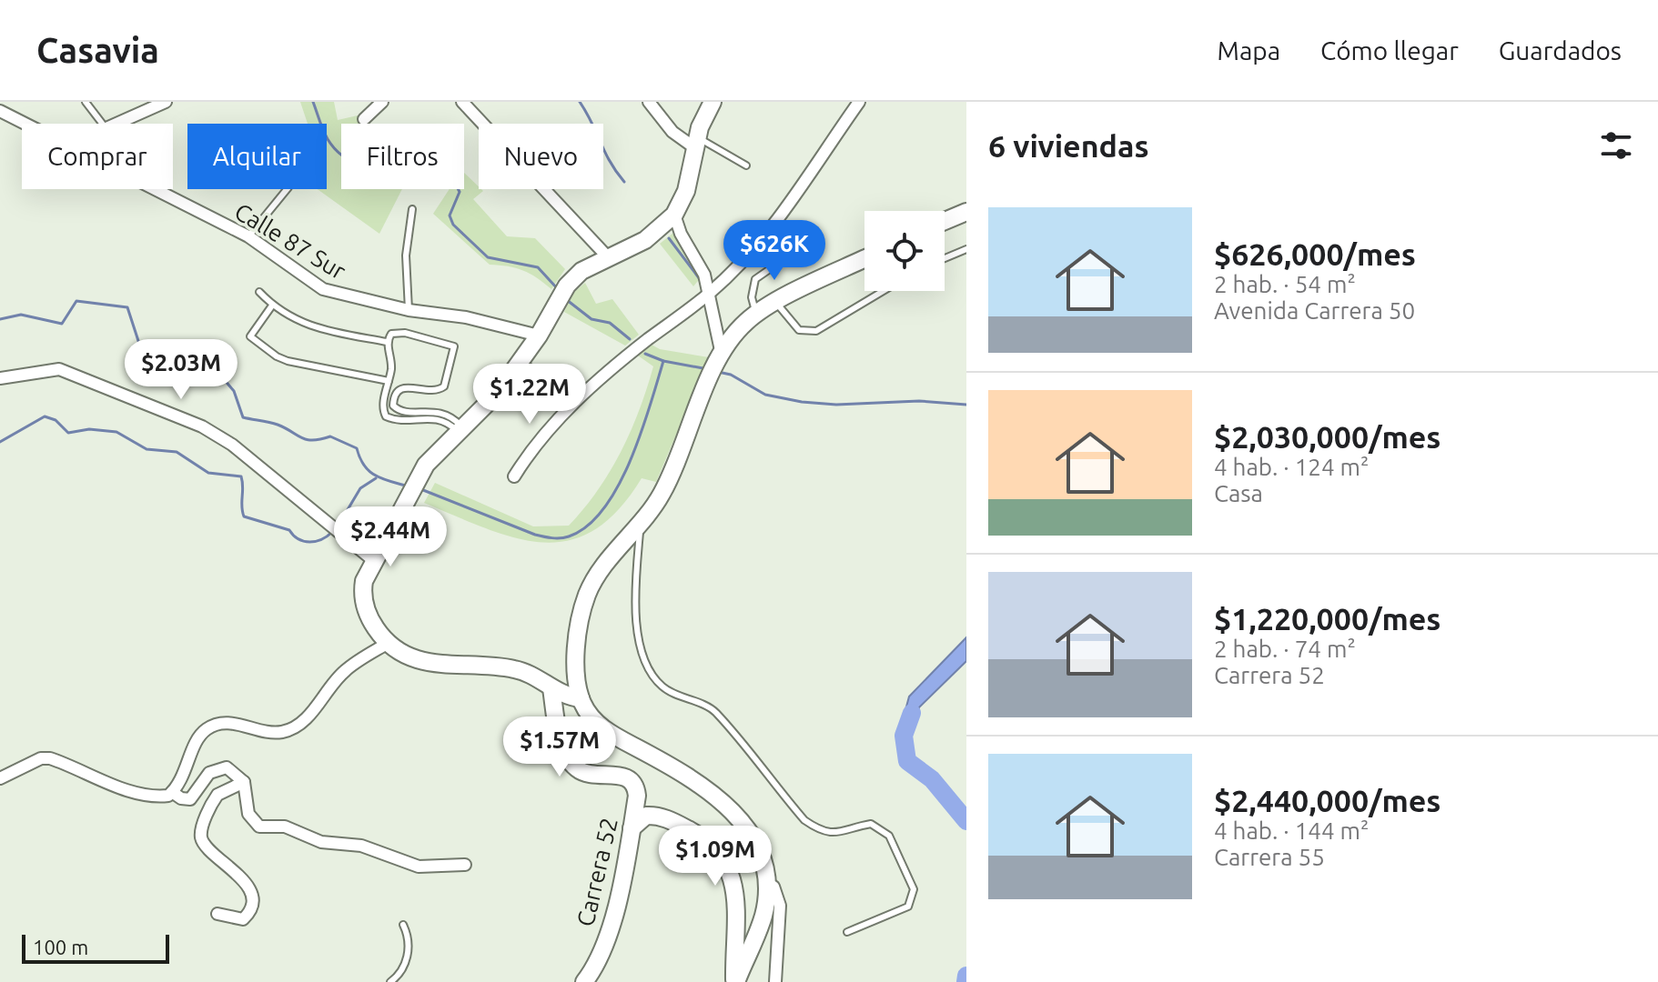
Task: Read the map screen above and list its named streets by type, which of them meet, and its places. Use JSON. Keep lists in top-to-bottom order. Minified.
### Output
{"streets":{"street":["Calle 87 Sur","Carrera 52"]},"scale_bar":"100 m","page":{"header":"Casavia","nav":["Mapa","Cómo llegar","Guardados"],"heading":"6 viviendas","chip":["Comprar","Alquilar","Filtros","Nuevo"],"list":[{"name":"$626,000/mes","note":"2 hab. · 54 m² · Avenida Carrera 50"},{"name":"$2,030,000/mes","note":"4 hab. · 124 m² · Casa"},{"name":"$1,220,000/mes","note":"2 hab. · 74 m² · Carrera 52"},{"name":"$2,440,000/mes","note":"4 hab. · 144 m² · Carrera 55"}],"price":["$626K","$2.03M","$1.22M","$2.44M","$1.57M","$1.09M"],"scale":"100 m"}}
